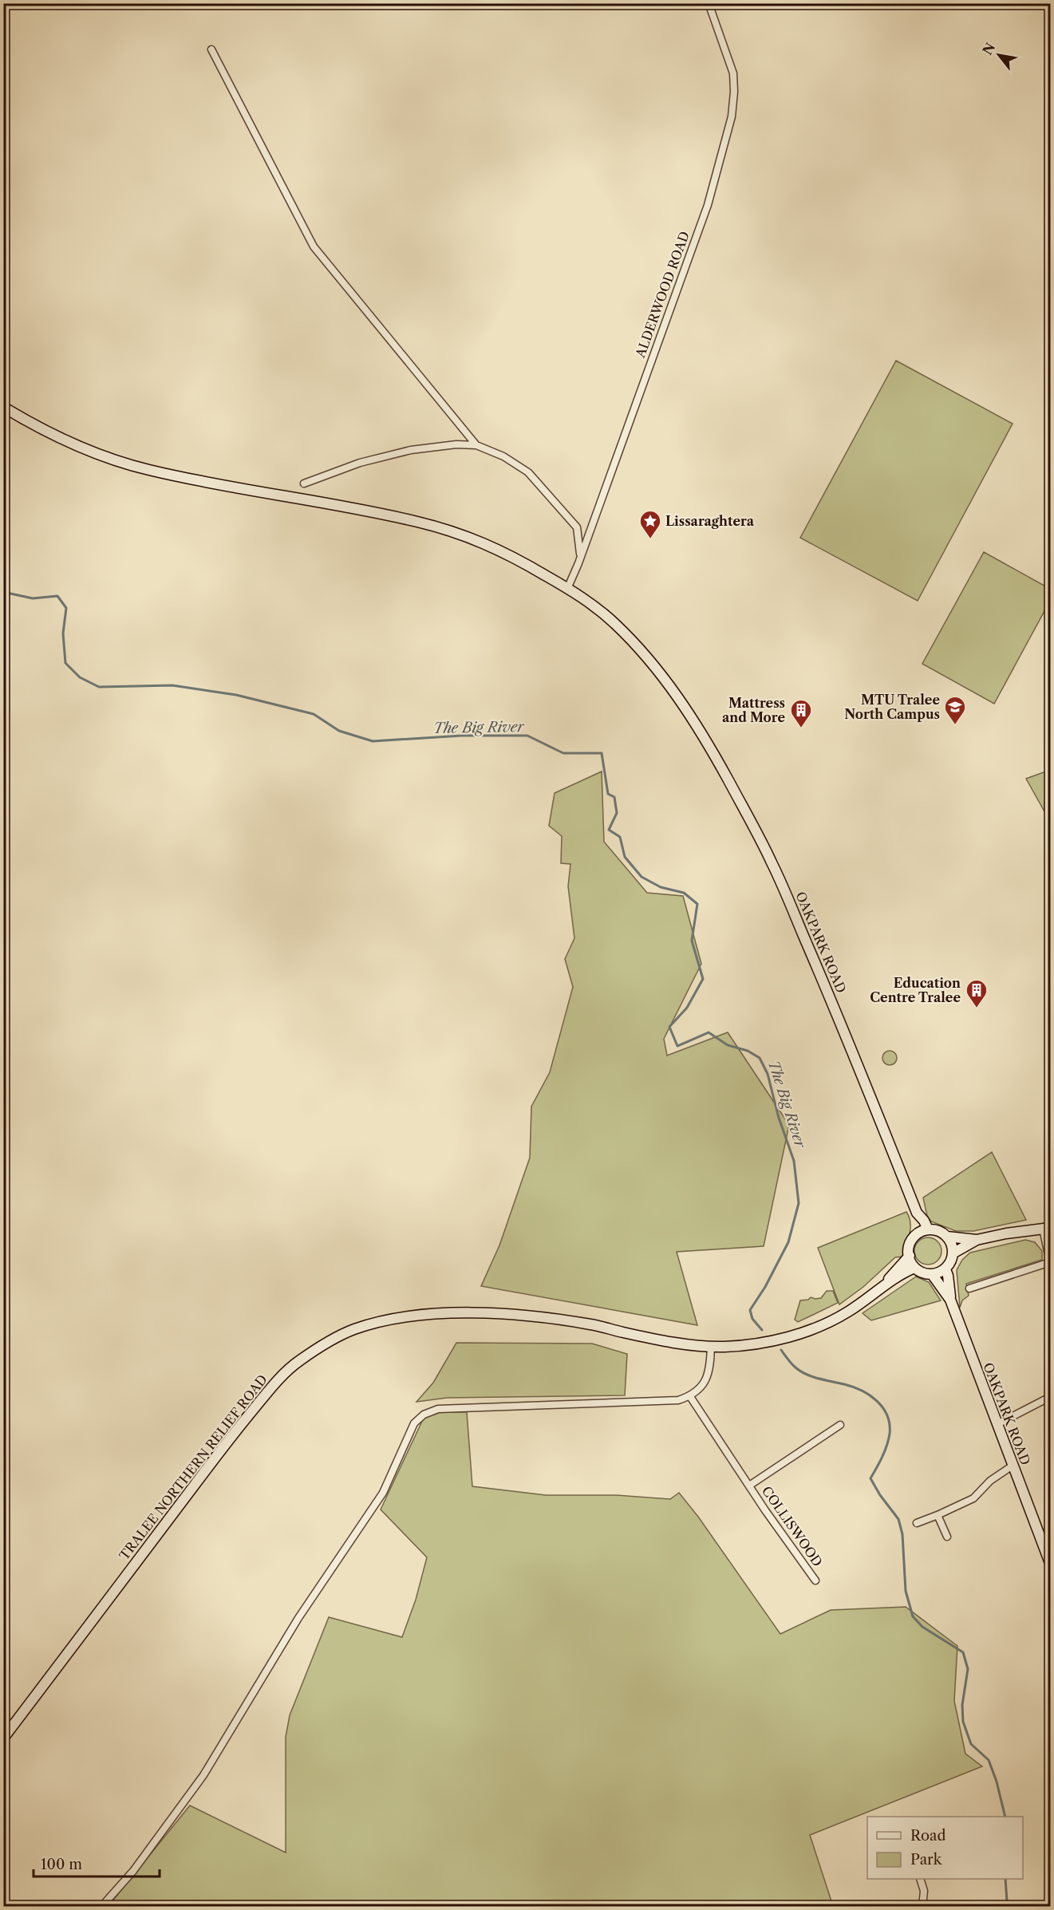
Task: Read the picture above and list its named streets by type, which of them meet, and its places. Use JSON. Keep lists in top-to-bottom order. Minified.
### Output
{"streets":{"main road":["OAKPARK ROAD","TRALEE NORTHERN RELIEF ROAD"],"street":["ALDERWOOD ROAD","COLLISWOOD"]},"crossings":[["ALDERWOOD ROAD","OAKPARK ROAD"],["OAKPARK ROAD","TRALEE NORTHERN RELIEF ROAD"]],"water":["The Big River"],"places":{"place":["Lissaraghtera"],"school or university":["MTU Tralee North Campus"],"building":["Mattress and More","Education Centre Tralee"]},"legend":["Road","Park"],"scale_bar":"100 m","north":"top left"}
